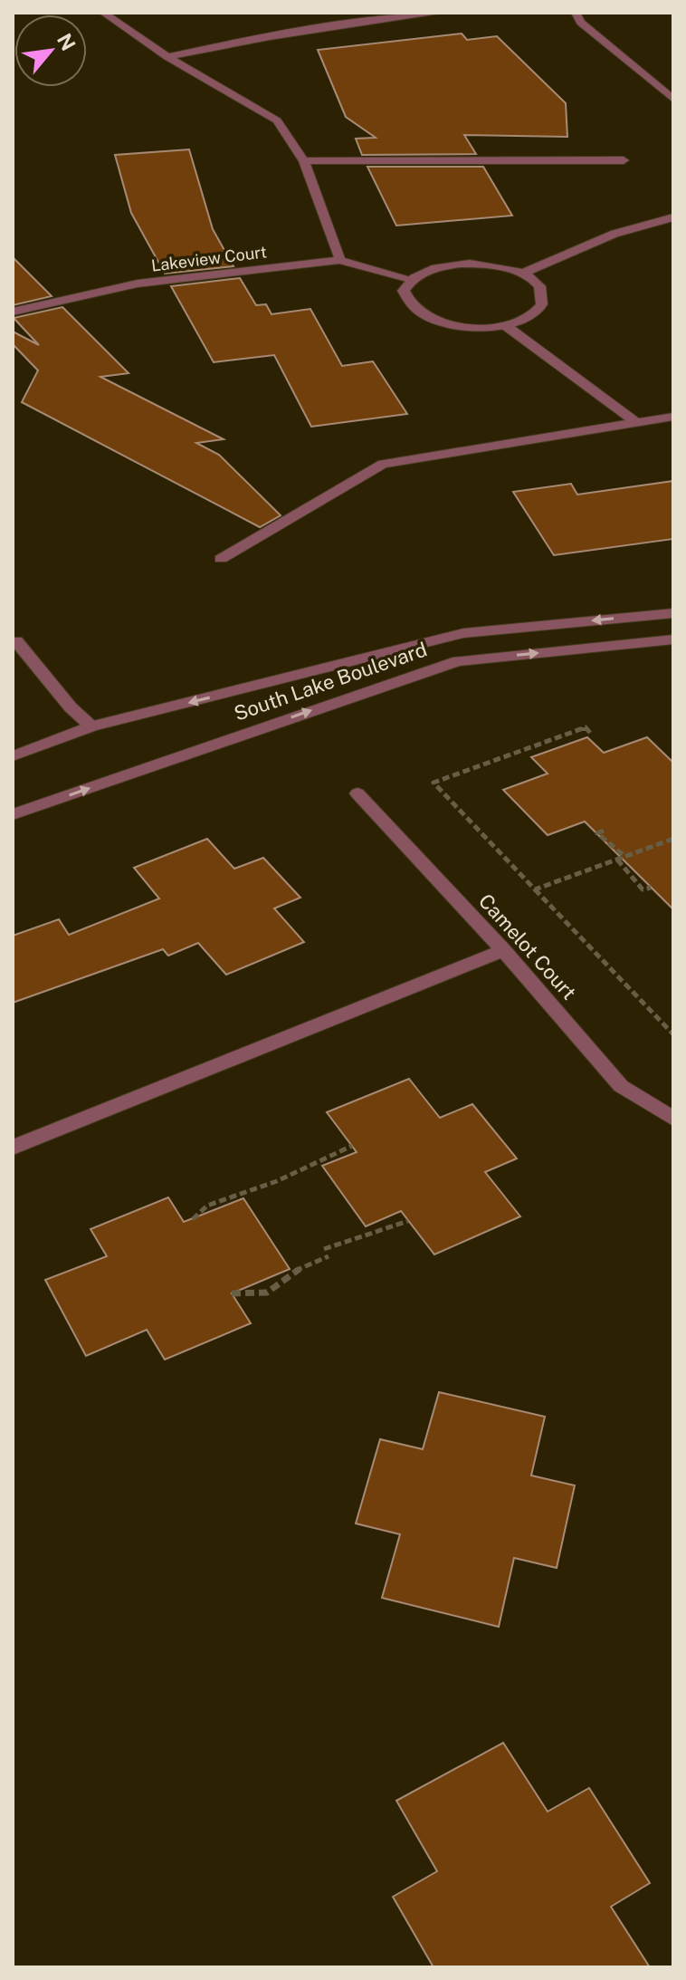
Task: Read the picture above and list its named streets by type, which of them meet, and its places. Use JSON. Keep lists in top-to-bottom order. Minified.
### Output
{"streets":{"street":["Lakeview Court","South Lake Boulevard","Camelot Court"]},"north":"top right"}
